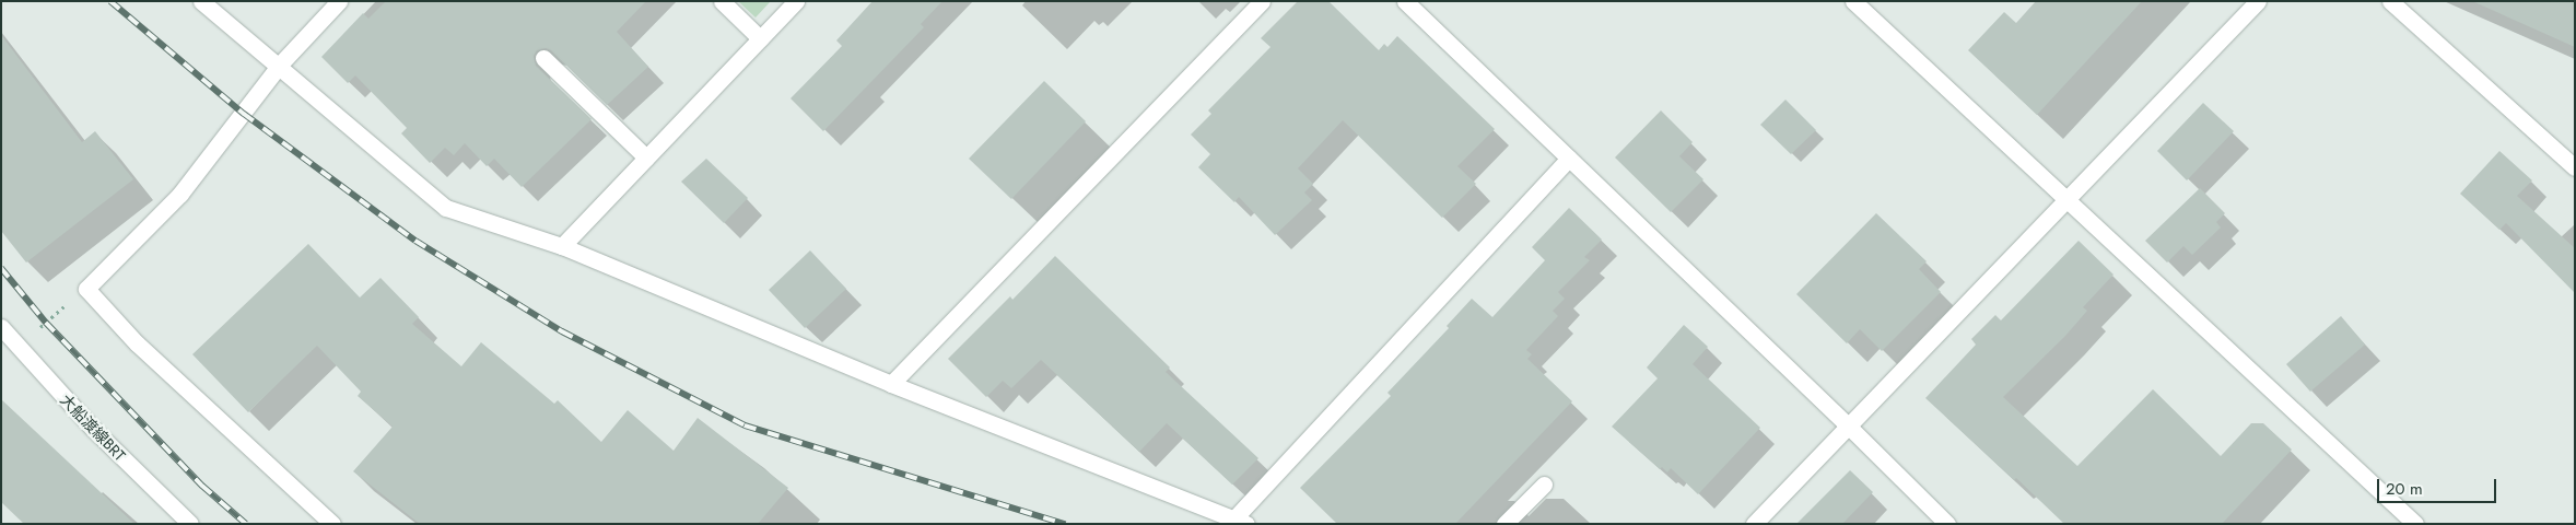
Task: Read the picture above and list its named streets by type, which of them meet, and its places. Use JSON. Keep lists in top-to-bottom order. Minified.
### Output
{"streets":{"street":["大船渡線BRT"]},"scale_bar":"20 m"}
